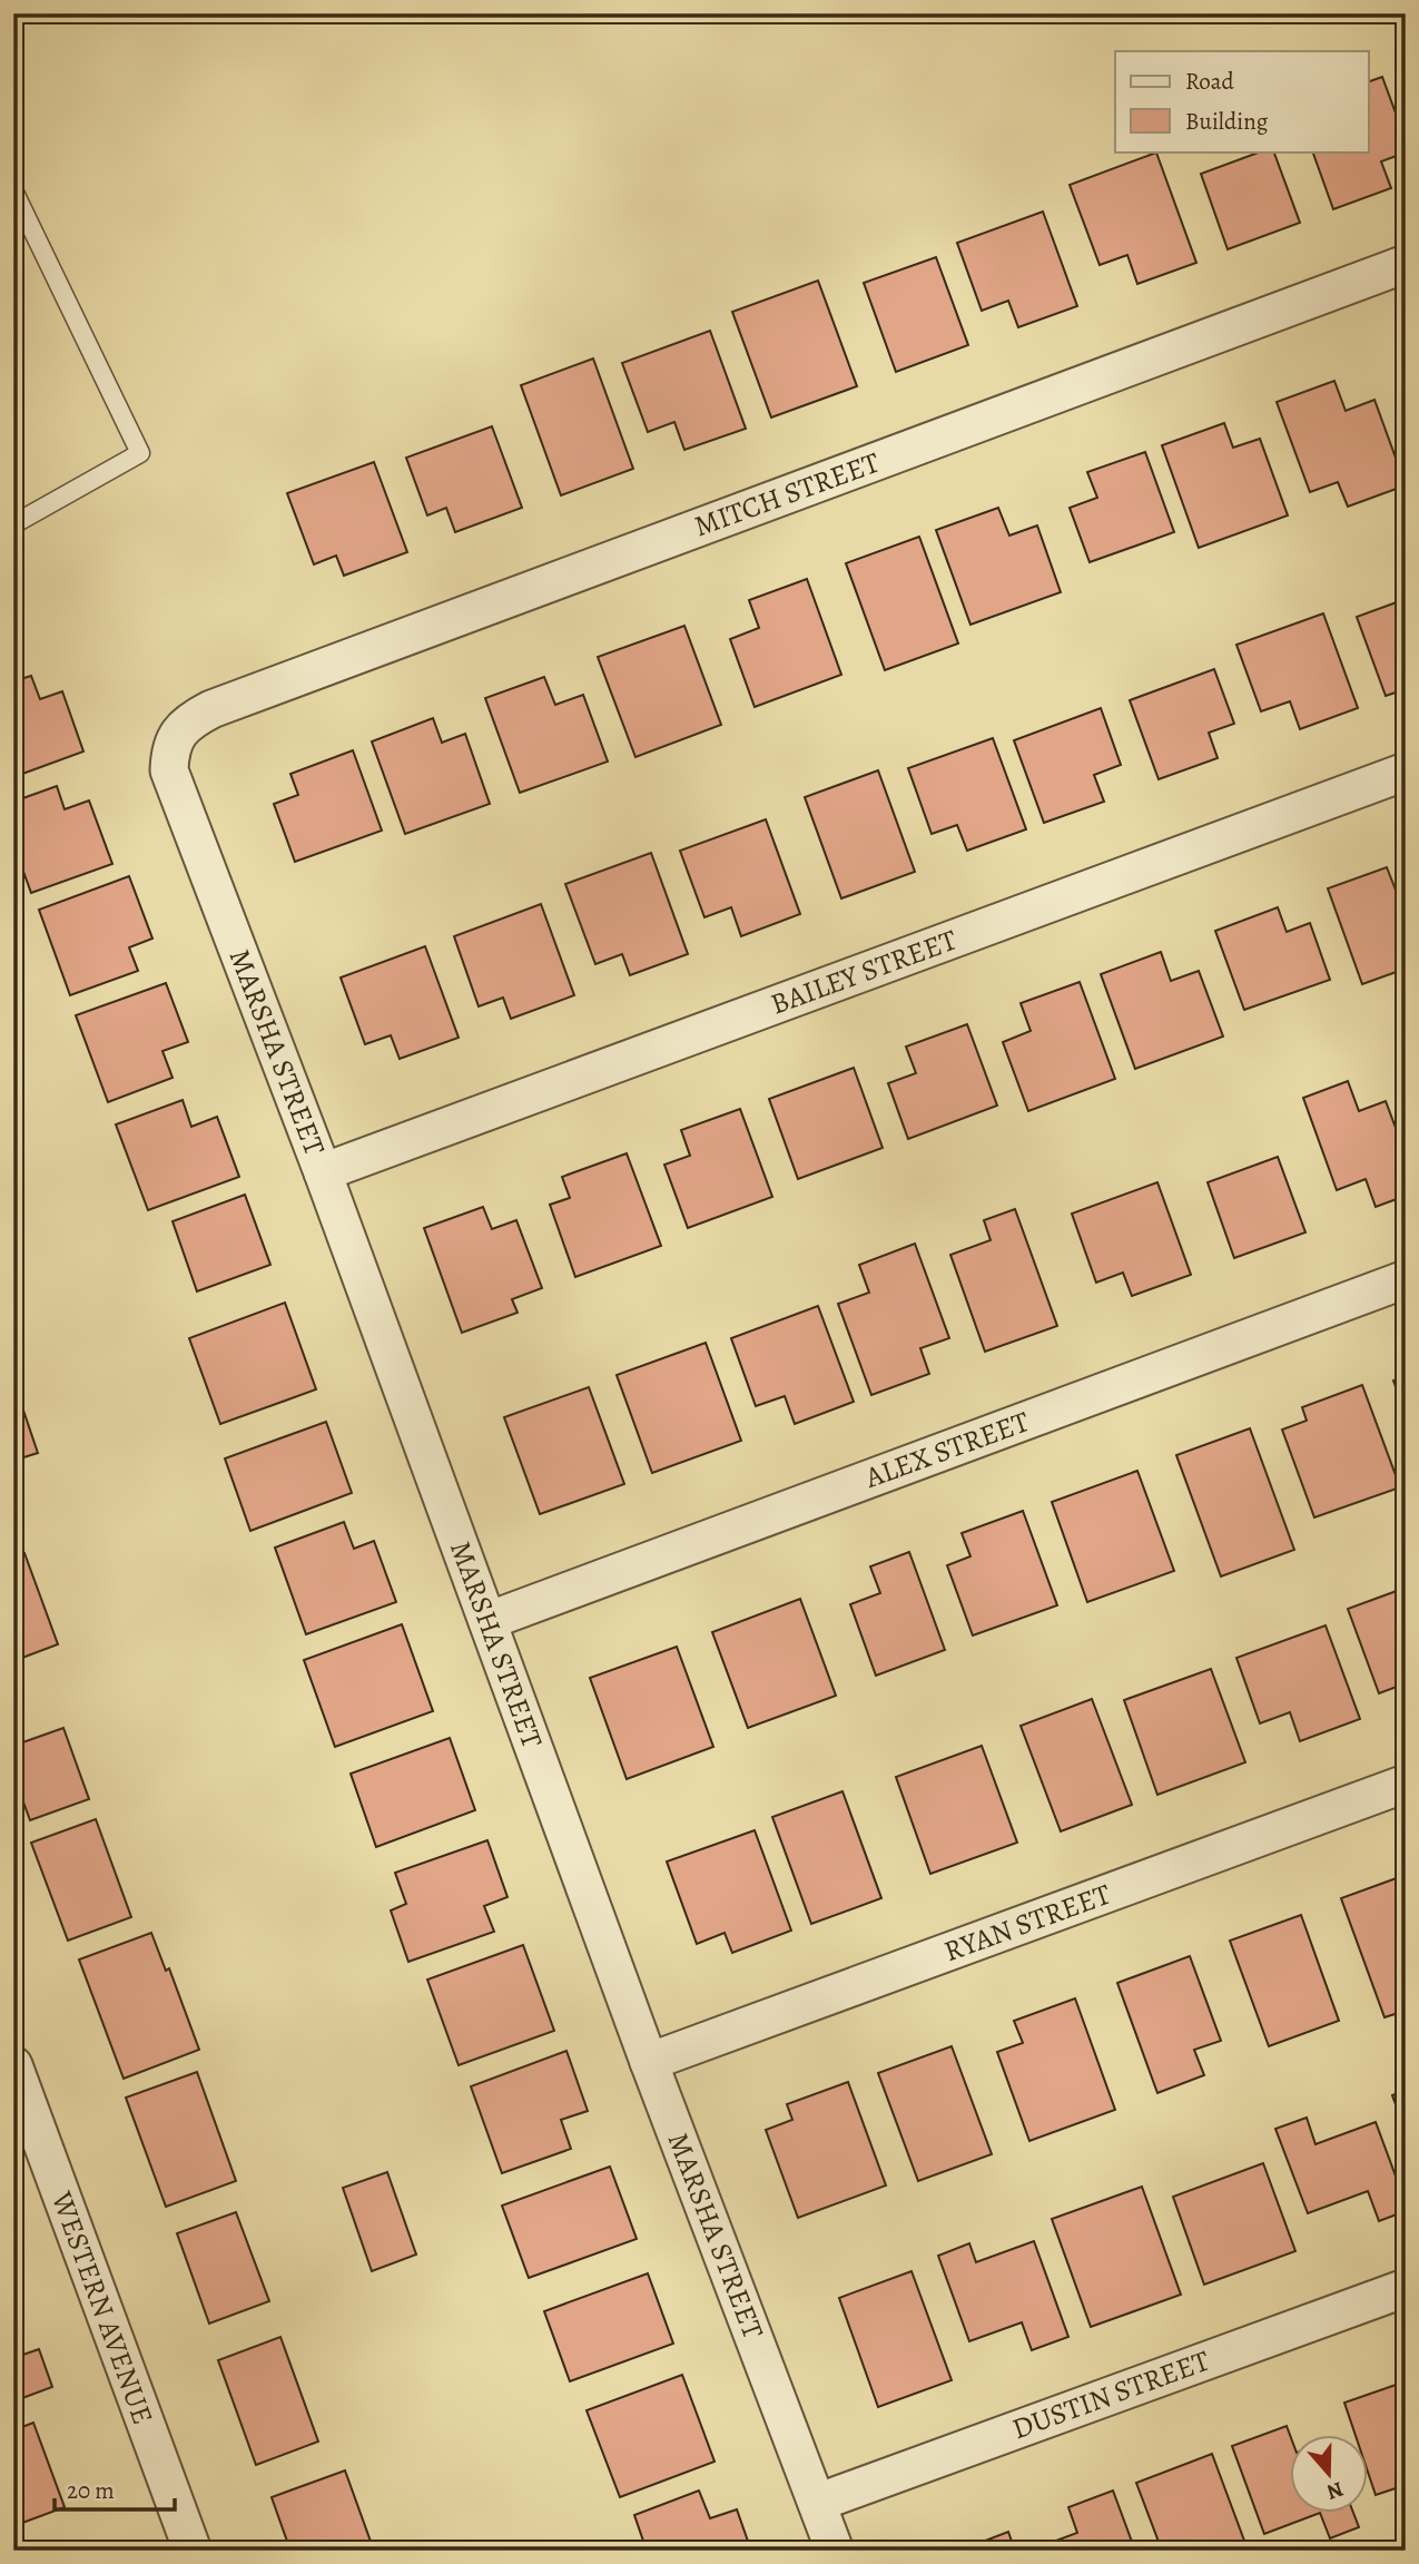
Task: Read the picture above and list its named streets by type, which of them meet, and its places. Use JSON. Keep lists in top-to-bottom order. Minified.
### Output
{"streets":{"street":["MITCH STREET","BAILEY STREET","MARSHA STREET","ALEX STREET","RYAN STREET","WESTERN AVENUE","DUSTIN STREET"]},"crossings":[["MITCH STREET","MARSHA STREET"],["BAILEY STREET","MARSHA STREET"],["MARSHA STREET","ALEX STREET"],["MARSHA STREET","RYAN STREET"],["MARSHA STREET","DUSTIN STREET"]],"legend":["Road","Building"],"scale_bar":"20 m","north":"bottom"}
